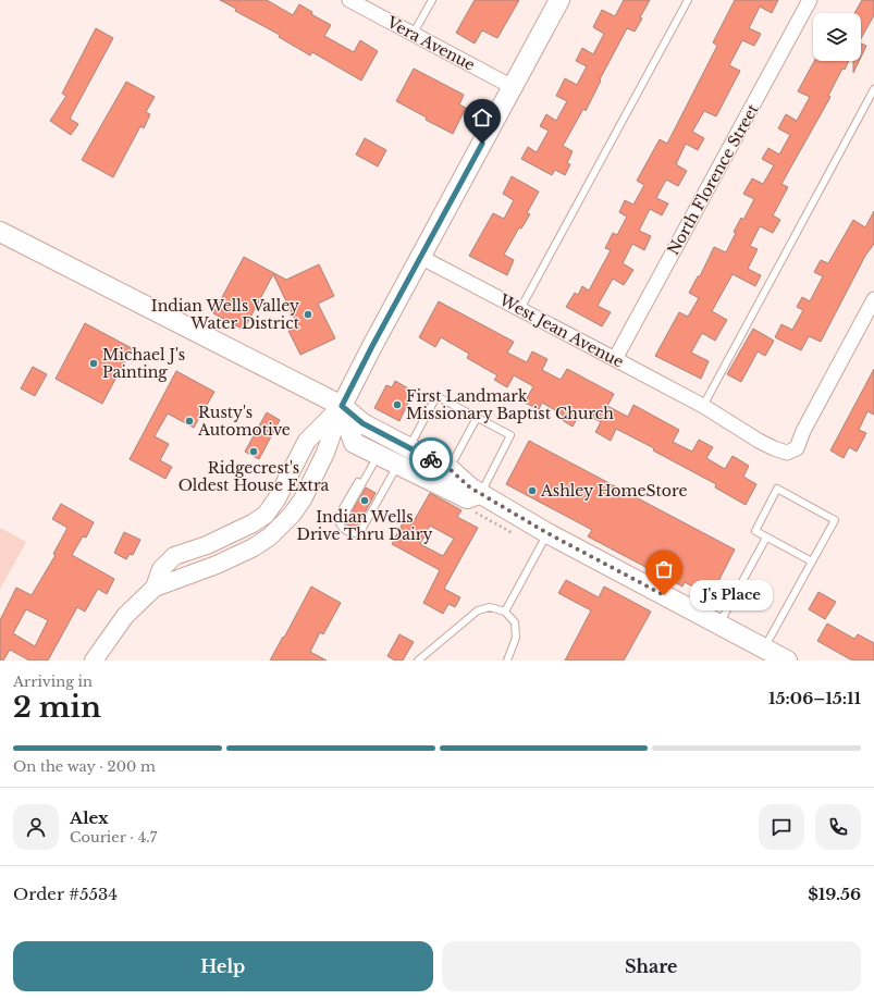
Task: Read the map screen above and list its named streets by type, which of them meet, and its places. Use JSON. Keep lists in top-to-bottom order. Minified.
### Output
{"streets":{"street":["Vera Avenue","North Florence Street","West Jean Avenue"]},"crossings":[["North Florence Street","West Jean Avenue"]],"places":["Indian Wells Valley Water District","Michael J's Painting","First Landmark Missionary Baptist Church","Rusty's Automotive","Ridgecrest's Oldest House Extra","Ashley HomeStore","Indian Wells Drive Thru Dairy","J's Place"],"page":{"bubble":"J's Place","heading":["2 min","Arriving in","15:06–15:11"],"panel":["Alex","Courier · 4.7","Order #5534","$19.56"],"bar":"On the way · 200 m","buttons":["Help","Share"]}}
